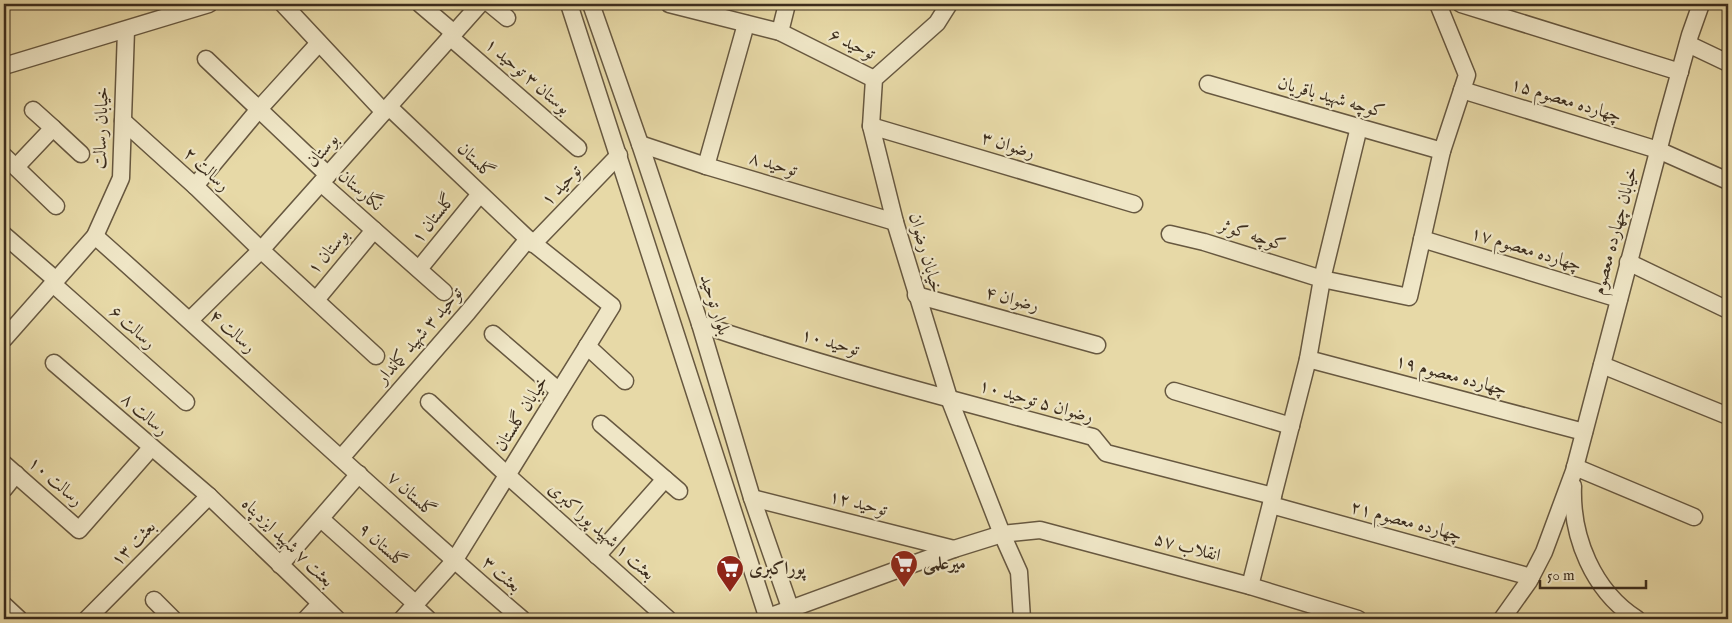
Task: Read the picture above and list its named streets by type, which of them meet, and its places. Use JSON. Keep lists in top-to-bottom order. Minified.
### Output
{"streets":{"street":["توحید ۶","بوستان ۳ توحید ۱","کوچه شهید باقریان","چهارده معصوم ۱۵","خیابان رسالت","رضوان ۳","بوستان","گلستان","توحید ۸","رسالت ۲","توحید ۱","نگارستان","گلستان ۱","خیابان چهارده معصوم","کوچه کوثر","چهارده معصوم ۱۷","بوستان ۱","خیابان رضوان","رضوان ۴","بلوار توحید","رسالت ۶","رسالت ۴","توحید ۳ شهید کماندار","توحید ۱۰","چهارده معصوم ۱۹","رضوان ۵ توحید ۱۰","خیابان گلستان","رسالت ۸","رسالت ۱۰","گلستان ۷","توحید ۱۲","چهارده معصوم ۲۱","بعثت ۱ شهید پوراکبری","بعثت ۷ شهید ایزدپناه","بعثت ۱۳","گلستان ۹","انقلاب ۵۷","بعثت ۳"]},"crossings":[["توحید ۶","خیابان رضوان"],["بوستان ۳ توحید ۱","بوستان"],["چهارده معصوم ۱۵","خیابان چهارده معصوم"],["خیابان رسالت","رسالت ۲"],["خیابان رسالت","رسالت ۶"],["خیابان رسالت","رسالت ۴"],["رضوان ۳","خیابان رضوان"],["بوستان","گلستان"],["بوستان","رسالت ۲"],["بوستان","نگارستان"],["بوستان","بوستان ۱"],["بوستان","رسالت ۴"],["گلستان","توحید ۱"],["گلستان","گلستان ۱"],["گلستان","توحید ۳ شهید کماندار"],["گلستان","خیابان گلستان"],["توحید ۸","خیابان رضوان"],["توحید ۸","بلوار توحید"],["رسالت ۲","بوستان ۱"],["توحید ۱","توحید ۳ شهید کماندار"],["توحید ۱","خیابان گلستان"],["نگارستان","گلستان ۱"],["نگارستان","بوستان ۱"],["خیابان چهارده معصوم","چهارده معصوم ۱۷"],["خیابان چهارده معصوم","چهارده معصوم ۱۹"],["کوچه کوثر","چهارده معصوم ۱۷"],["خیابان رضوان","رضوان ۴"],["خیابان رضوان","توحید ۱۰"],["خیابان رضوان","رضوان ۵ توحید ۱۰"],["خیابان رضوان","انقلاب ۵۷"],["بلوار توحید","توحید ۱۰"],["بلوار توحید","توحید ۱۲"],["بلوار توحید","انقلاب ۵۷"],["رسالت ۴","توحید ۳ شهید کماندار"],["رسالت ۴","گلستان ۷"],["توحید ۳ شهید کماندار","خیابان گلستان"],["توحید ۳ شهید کماندار","گلستان ۷"],["توحید ۱۰","رضوان ۵ توحید ۱۰"],["رضوان ۵ توحید ۱۰","چهارده معصوم ۲۱"],["خیابان گلستان","گلستان ۷"],["خیابان گلستان","بعثت ۱ شهید پوراکبری"],["خیابان گلستان","گلستان ۹"],["خیابان گلستان","بعثت ۳"],["رسالت ۸","رسالت ۱۰"],["رسالت ۸","بعثت ۷ شهید ایزدپناه"],["رسالت ۸","بعثت ۱۳"],["گلستان ۷","بعثت ۳"],["توحید ۱۲","انقلاب ۵۷"],["بعثت ۷ شهید ایزدپناه","بعثت ۱۳"]],"places":{"supermarket":["میرعلمی","پوراکبری"]},"scale_bar":"50 m"}
